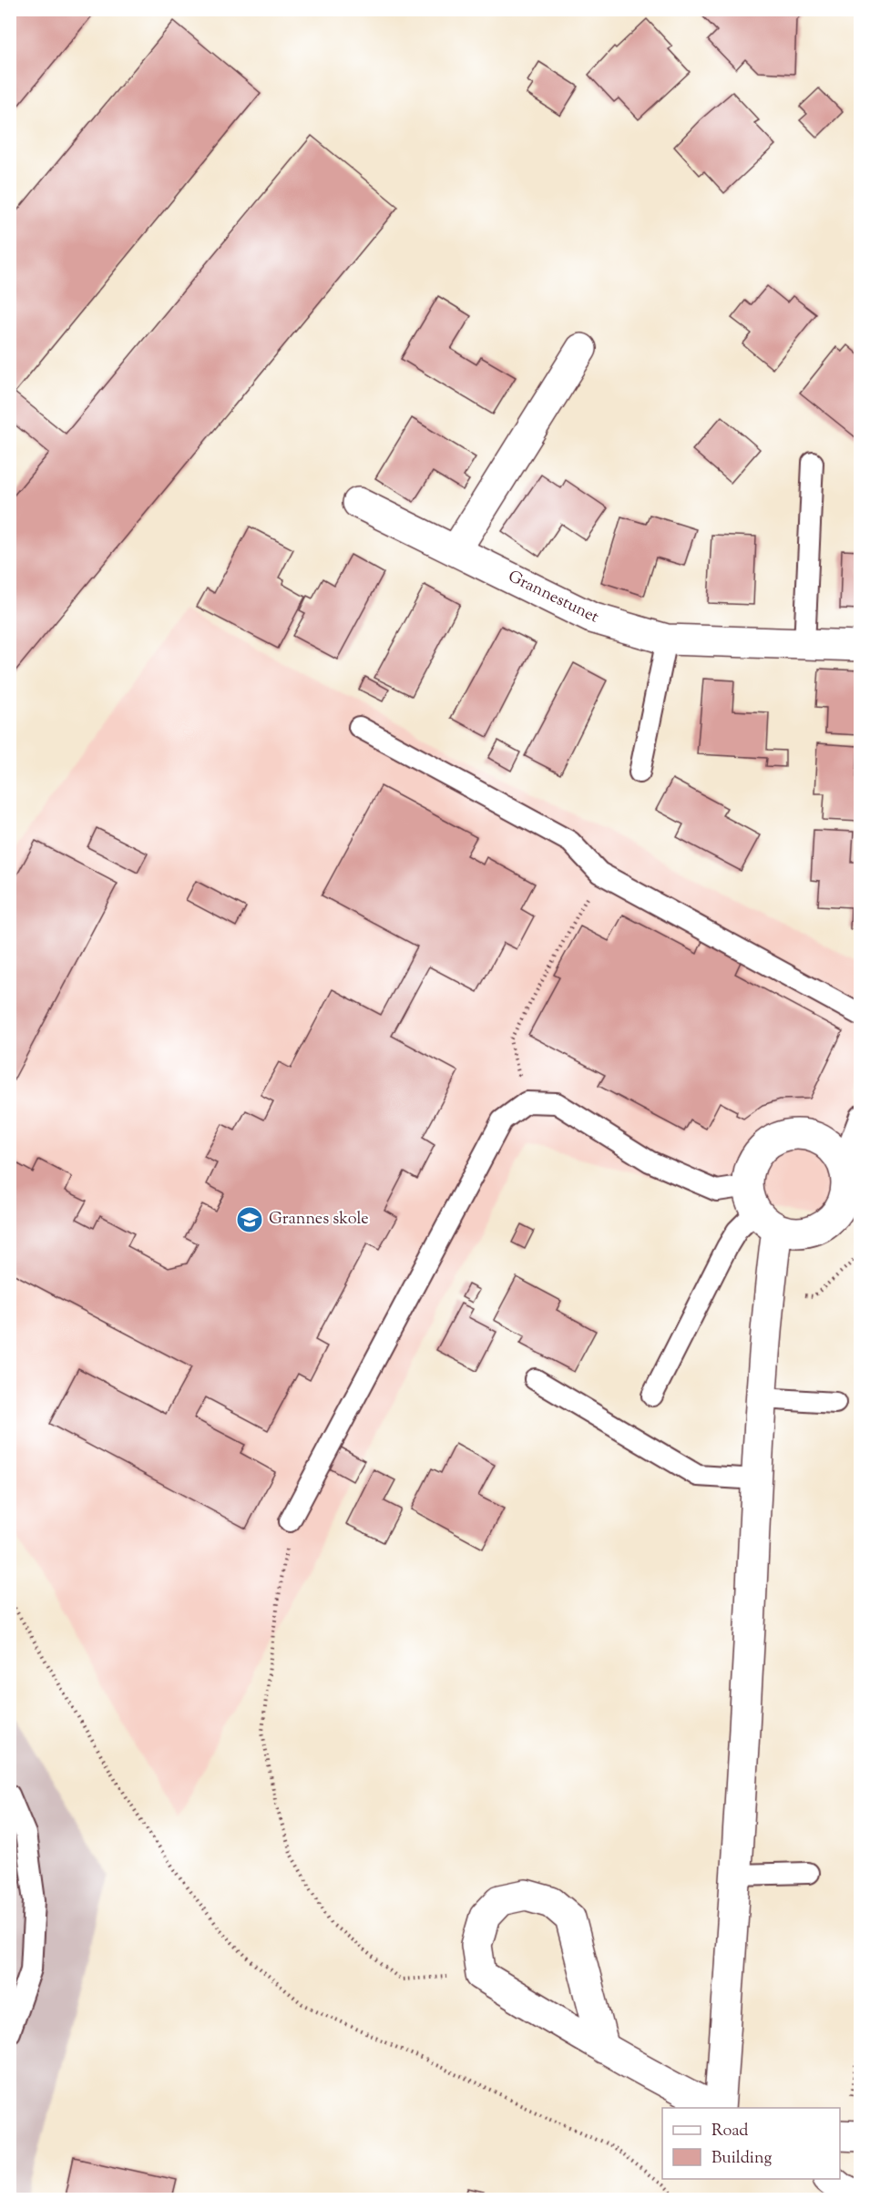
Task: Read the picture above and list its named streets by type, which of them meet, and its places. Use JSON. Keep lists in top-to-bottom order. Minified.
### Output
{"streets":{"street":["Grannestunet"]},"places":{"school or university":["Grannes skole"]},"legend":["Road","Building"]}
